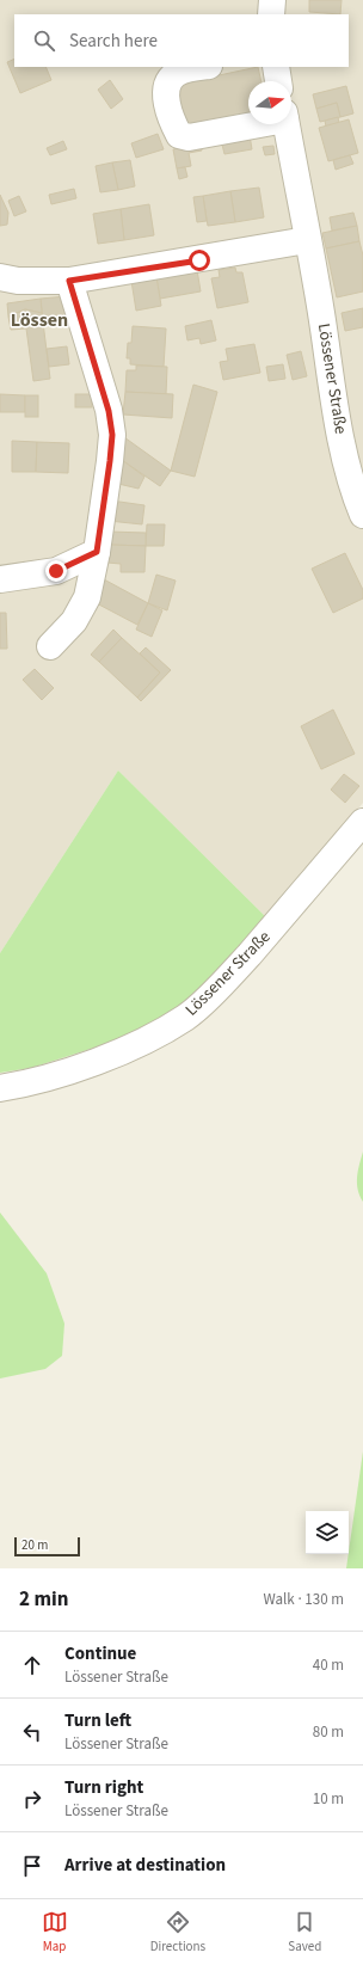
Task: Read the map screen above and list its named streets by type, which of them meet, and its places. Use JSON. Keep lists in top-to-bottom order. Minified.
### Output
{"streets":{"street":["Lössener Straße"]},"districts":["Lössen"],"scale_bar":"20 m","north":"right","page":{"search":"Search here","scale":"20 m","heading":["2 min","Walk · 130 m"],"list":[["Continue","Lössener Straße","40 m"],["Turn left","Lössener Straße","80 m"],["Turn right","Lössener Straße","10 m"],"Arrive at destination"],"nav":["Map","Directions","Saved"]}}
